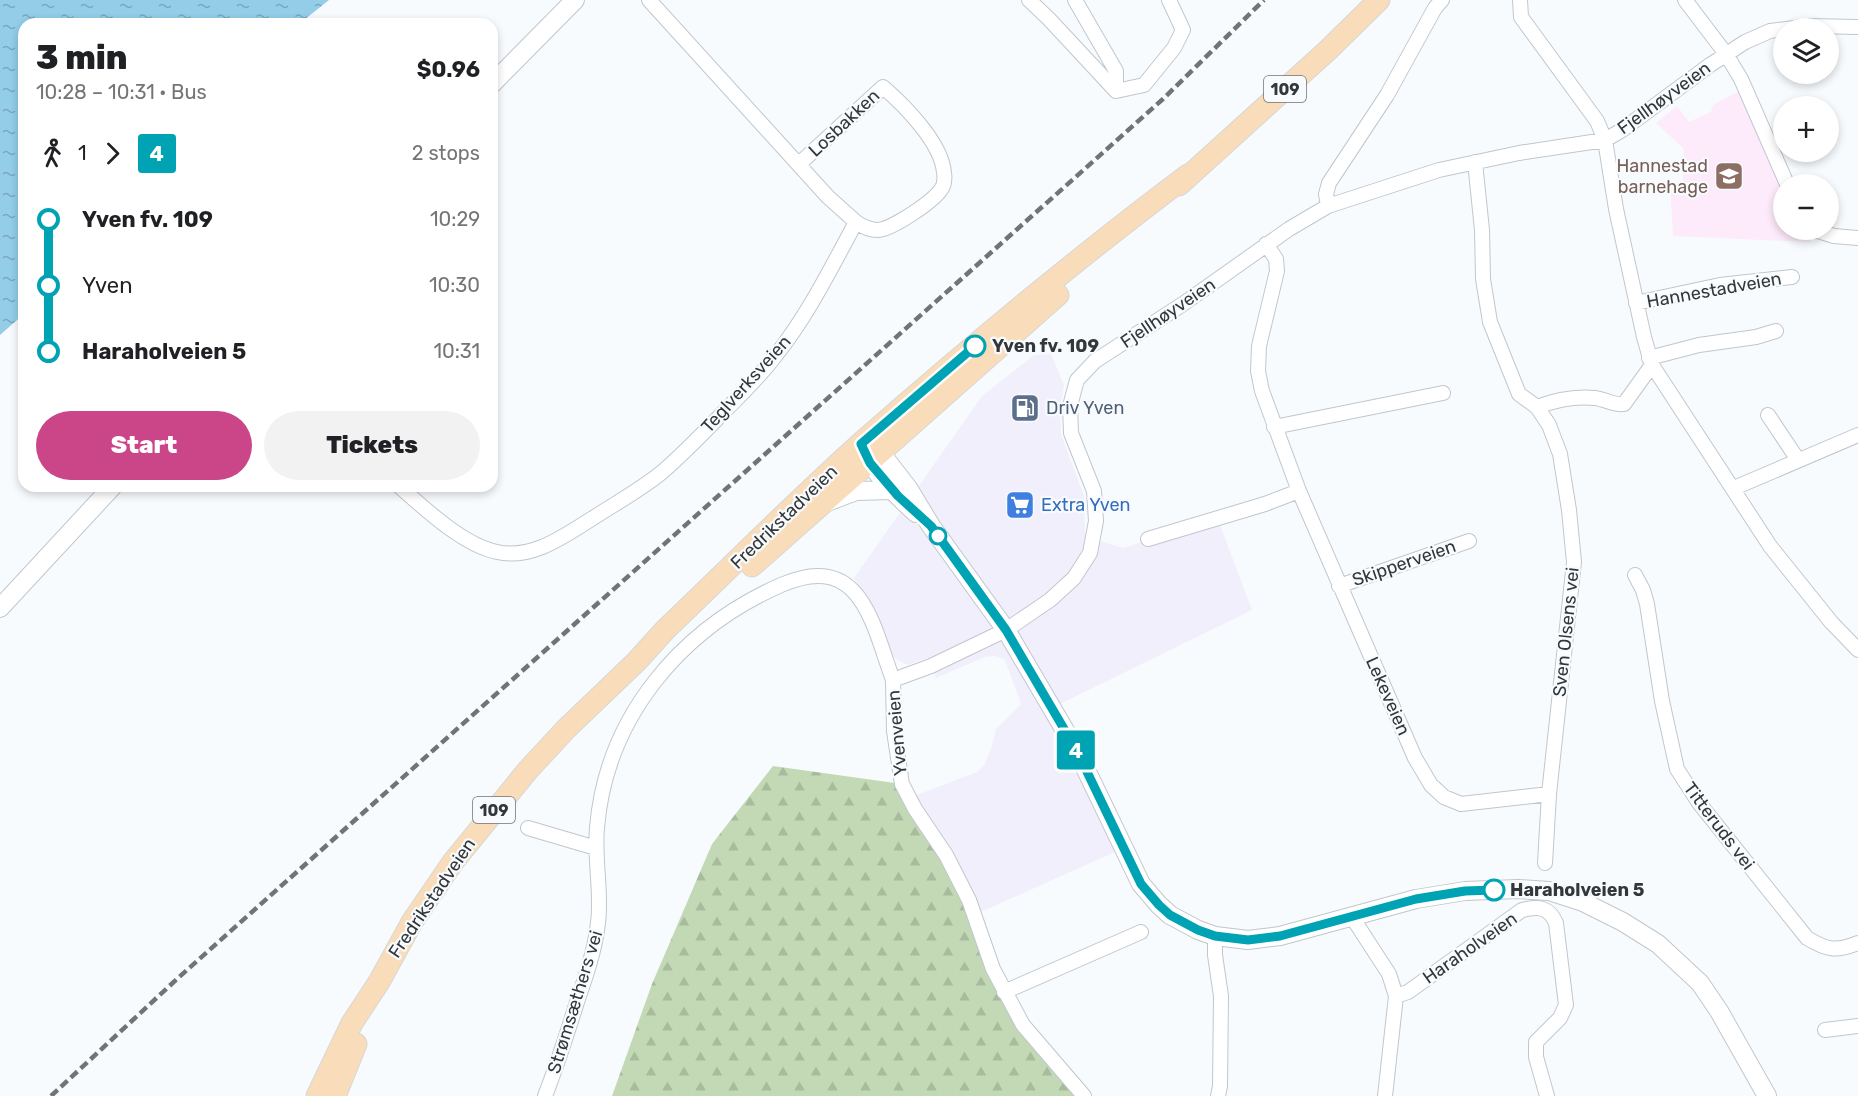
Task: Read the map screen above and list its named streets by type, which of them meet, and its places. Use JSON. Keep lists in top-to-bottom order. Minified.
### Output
{"streets":{"main road":["109","Fredrikstadveien"],"street":["Fjellhøyveien","Losbakken","Hannestadveien","Teglverksveien","Skipperveien","Sven Olsens vei","Lekeveien","Yvenveien","Titteruds vei","Haraholveien","Strømsæthers vei"]},"crossings":[["Fjellhøyveien","Hannestadveien"],["Fjellhøyveien","Sven Olsens vei"],["Fjellhøyveien","Lekeveien"],["Fjellhøyveien","Yvenveien"],["Losbakken","Teglverksveien"],["Skipperveien","Lekeveien"],["Sven Olsens vei","Lekeveien"],["Yvenveien","Strømsæthers vei"]],"places":{"school or university":["Hannestad barnehage"],"other":["Yven fv. 109","Haraholveien 5"],"fuel station":["Driv Yven"],"supermarket":["Extra Yven"]},"lines":["bus line 4"],"page":{"on_map":"4","map_buttons":["+","−"],"heading":["3 min","10:28 – 10:31 · Bus","$0.96"],"legs":["1","4","2 stops"],"list":[{"name":"Yven fv. 109","value":"10:29"},{"name":"Yven","value":"10:30"},{"name":"Haraholveien 5","value":"10:31"}],"buttons":["Start","Tickets"]}}
